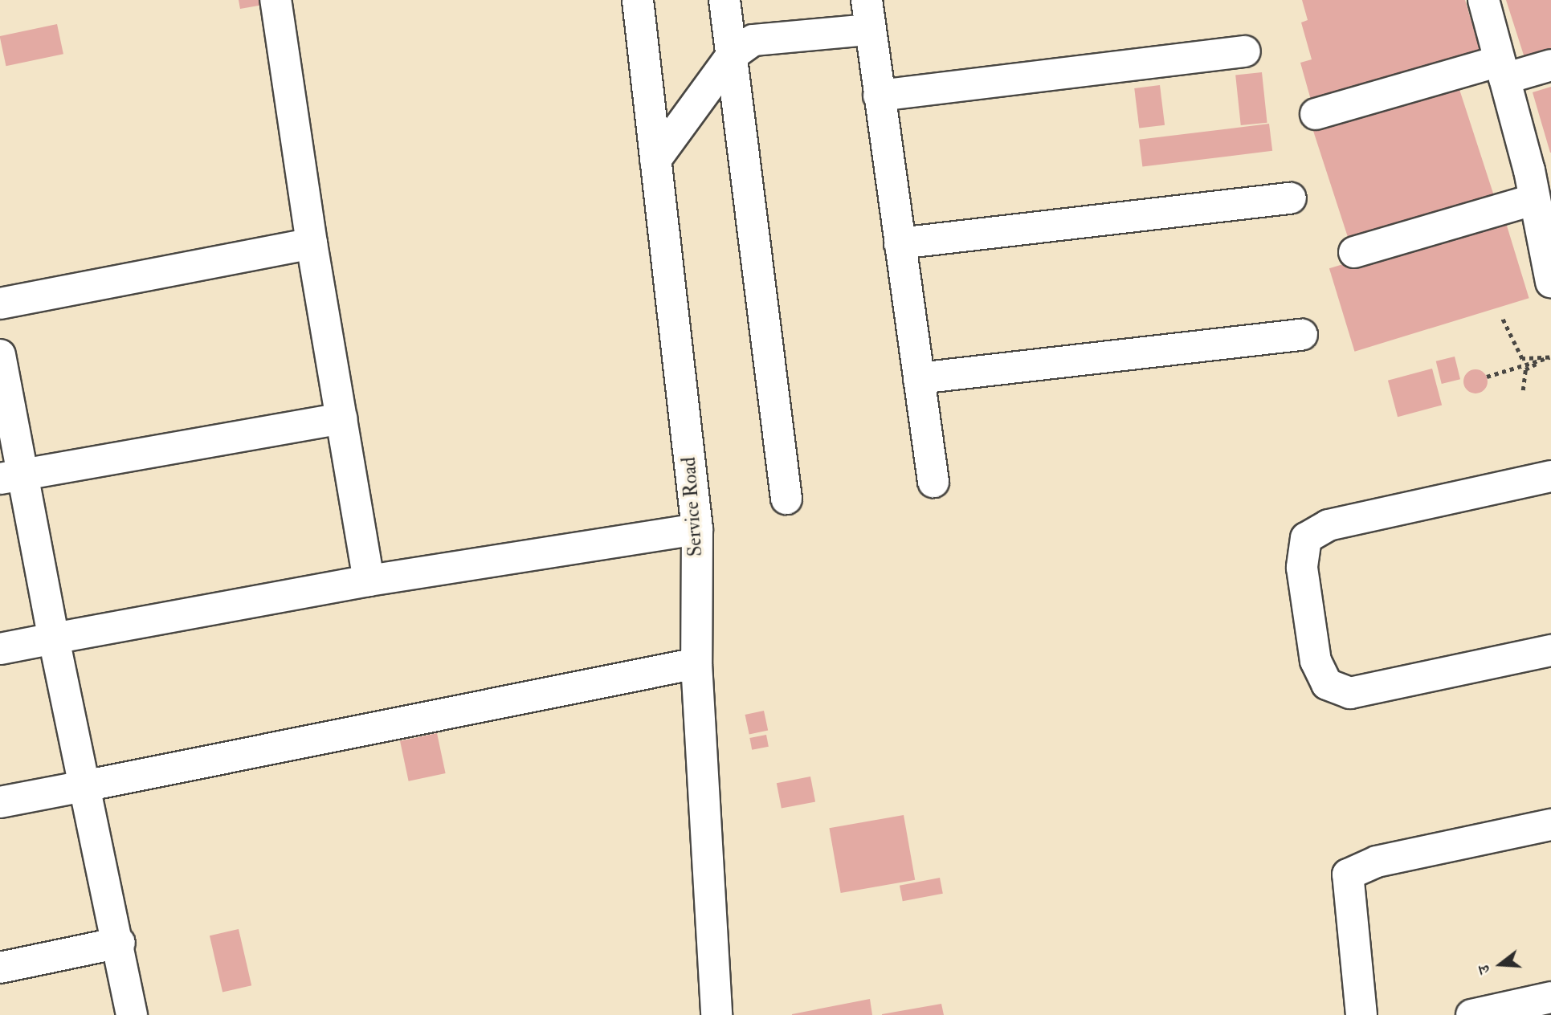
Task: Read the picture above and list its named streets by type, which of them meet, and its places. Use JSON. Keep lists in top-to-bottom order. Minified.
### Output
{"streets":{"street":["Service Road"]},"north":"left"}
